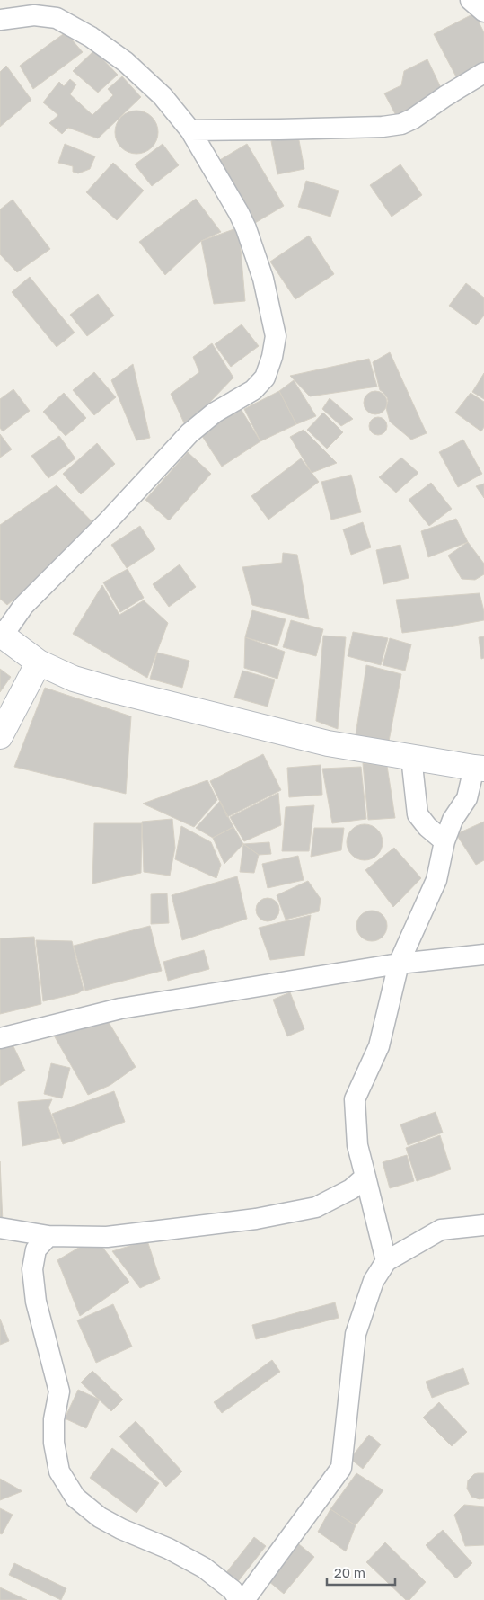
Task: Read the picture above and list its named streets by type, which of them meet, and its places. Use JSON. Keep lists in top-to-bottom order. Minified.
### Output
{"scale_bar":"20 m"}
